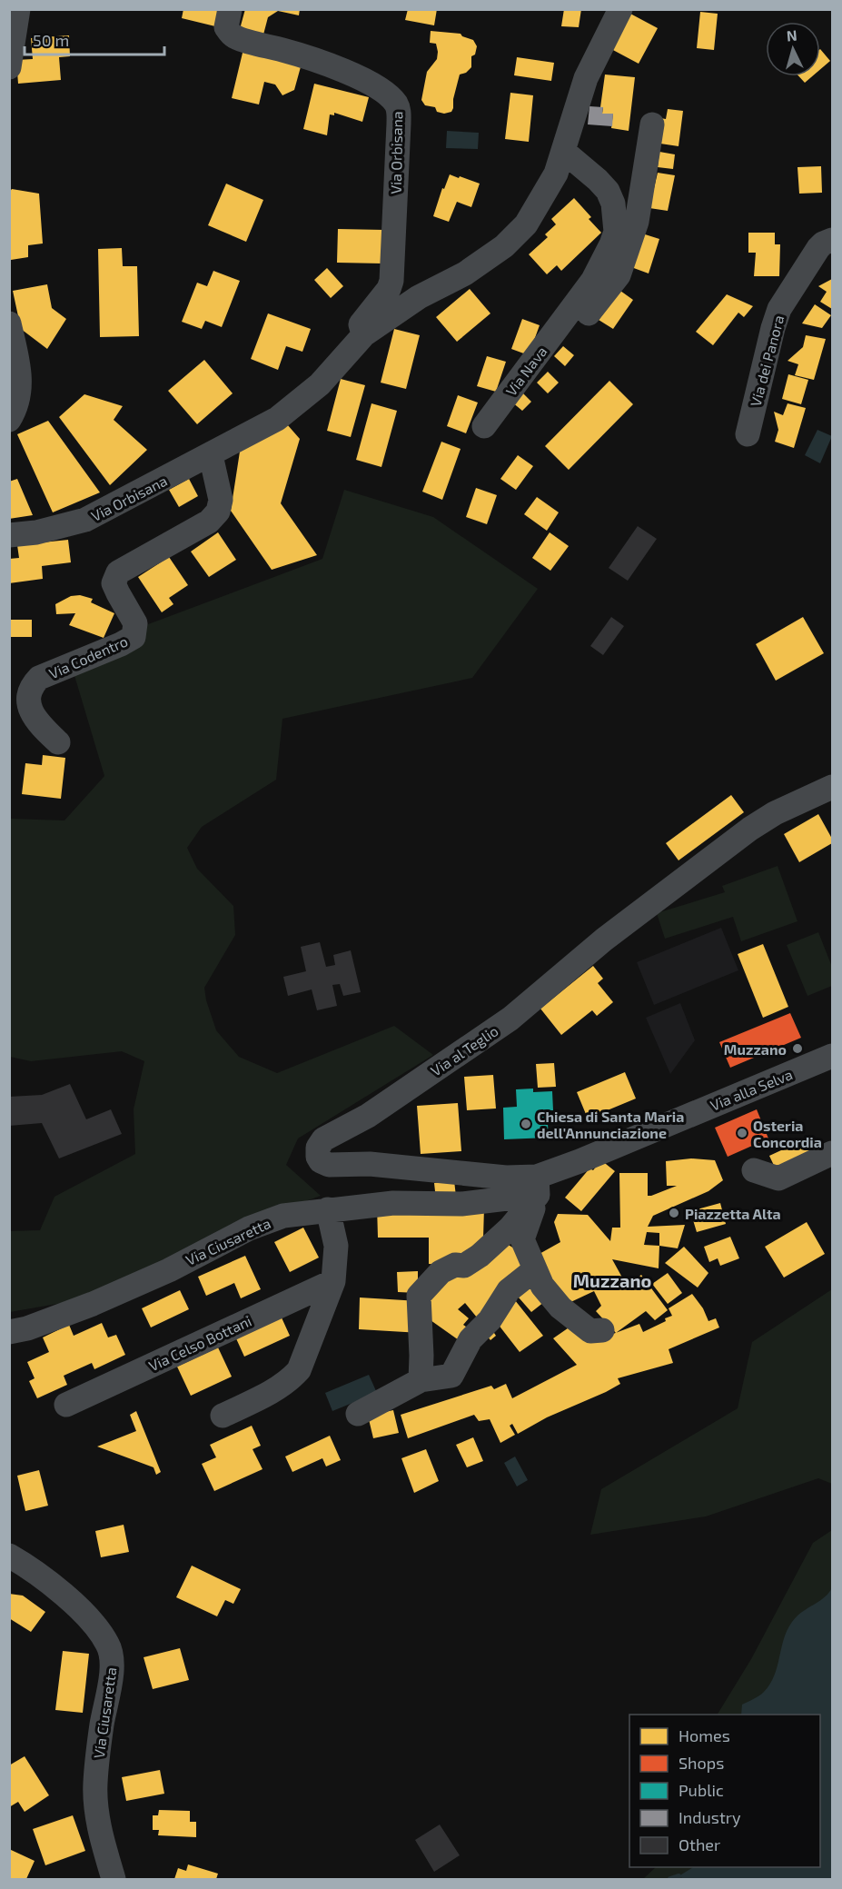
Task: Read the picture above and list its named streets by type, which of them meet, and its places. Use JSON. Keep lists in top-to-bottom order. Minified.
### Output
{"streets":{"street":["Via Orbisana","Via dei Panora","Via Nava","Via Codentro","Via al Teglio","Via alla Selva","Via Ciusaretta","Via Celso Bottani"]},"crossings":[["Via Orbisana","Via Nava"],["Via Orbisana","Via Codentro"],["Via al Teglio","Via alla Selva"],["Via al Teglio","Via Ciusaretta"]],"districts":["Muzzano"],"places":["Muzzano","Chiesa di Santa Maria dell'Annunciazione","Osteria Concordia","Piazzetta Alta"],"legend":["Homes","Shops","Public","Industry","Other"],"scale_bar":"50 m","north":"top"}
